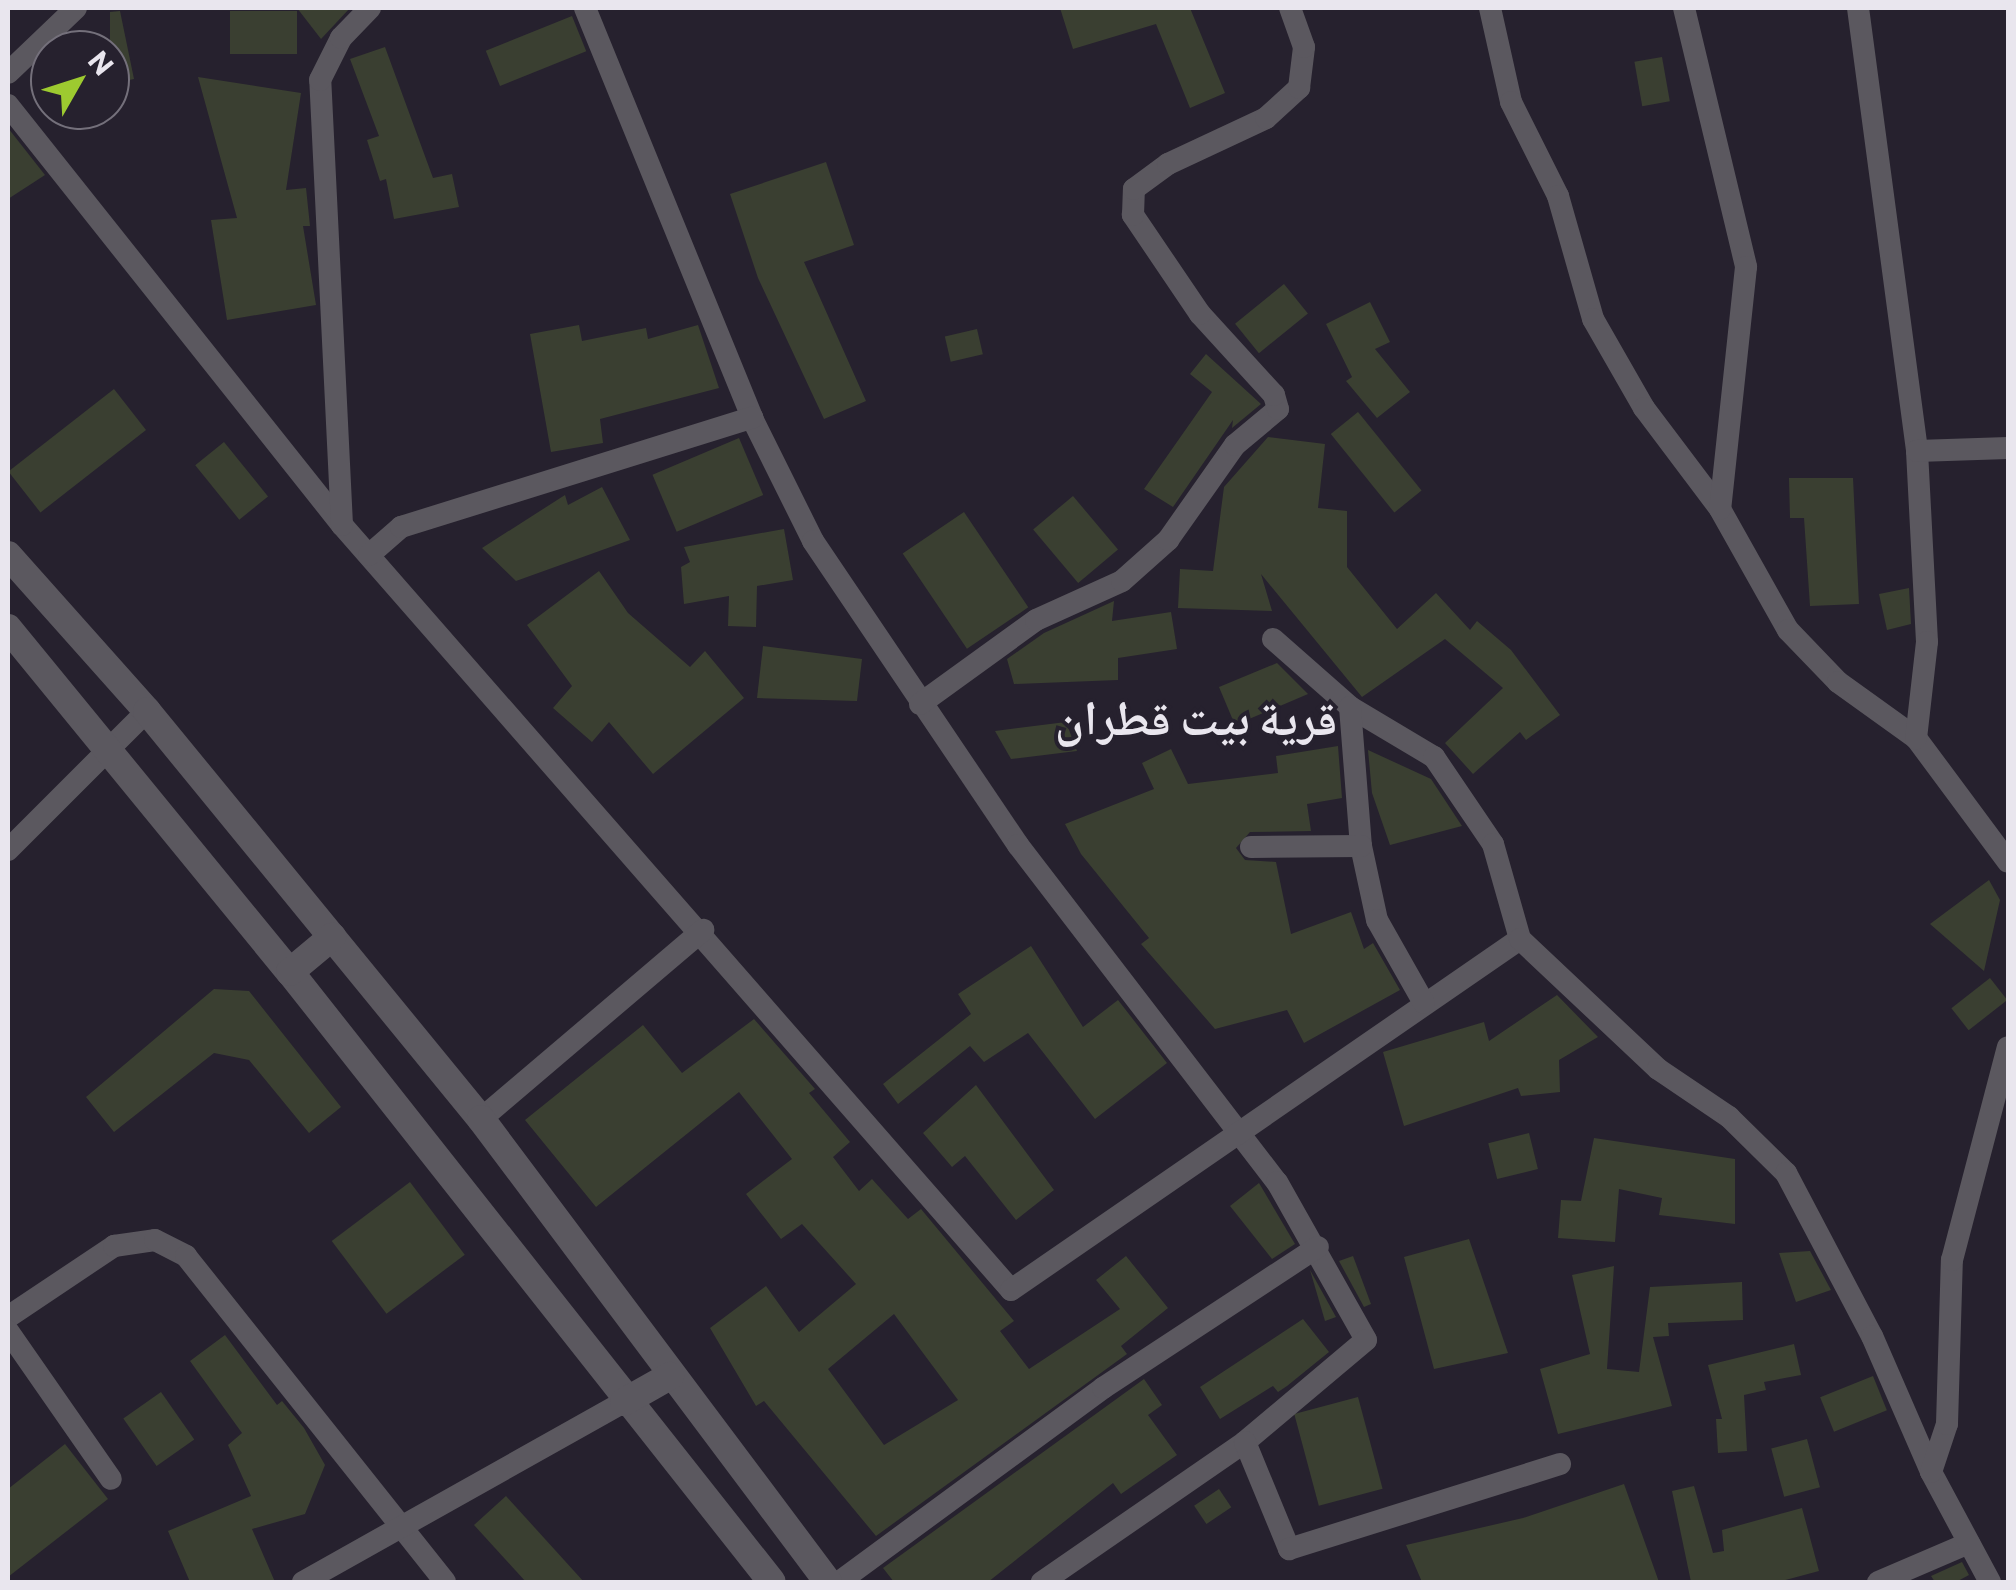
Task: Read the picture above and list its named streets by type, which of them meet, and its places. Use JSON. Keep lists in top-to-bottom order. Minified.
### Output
{"districts":["قرية بيت قطران"],"north":"top right"}
